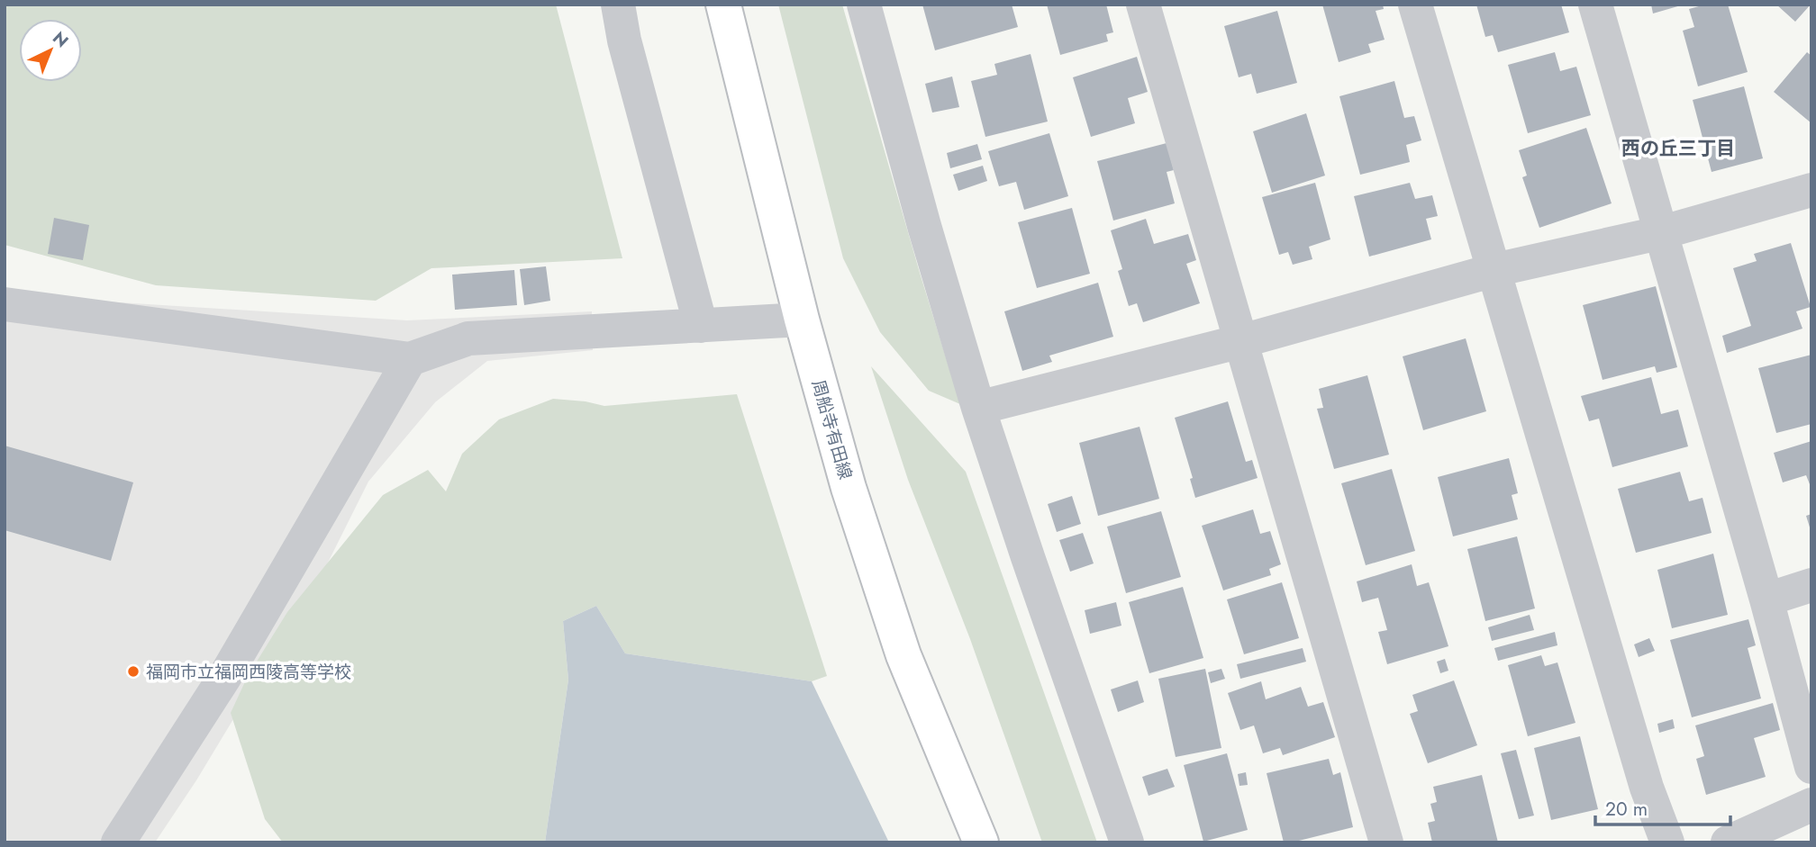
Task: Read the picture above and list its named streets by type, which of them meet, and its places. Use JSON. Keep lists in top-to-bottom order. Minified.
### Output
{"streets":{"main road":["周船寺有田線"]},"districts":["西の丘三丁目"],"places":["福岡市立福岡西陵高等学校"],"scale_bar":"20 m","north":"top right"}
